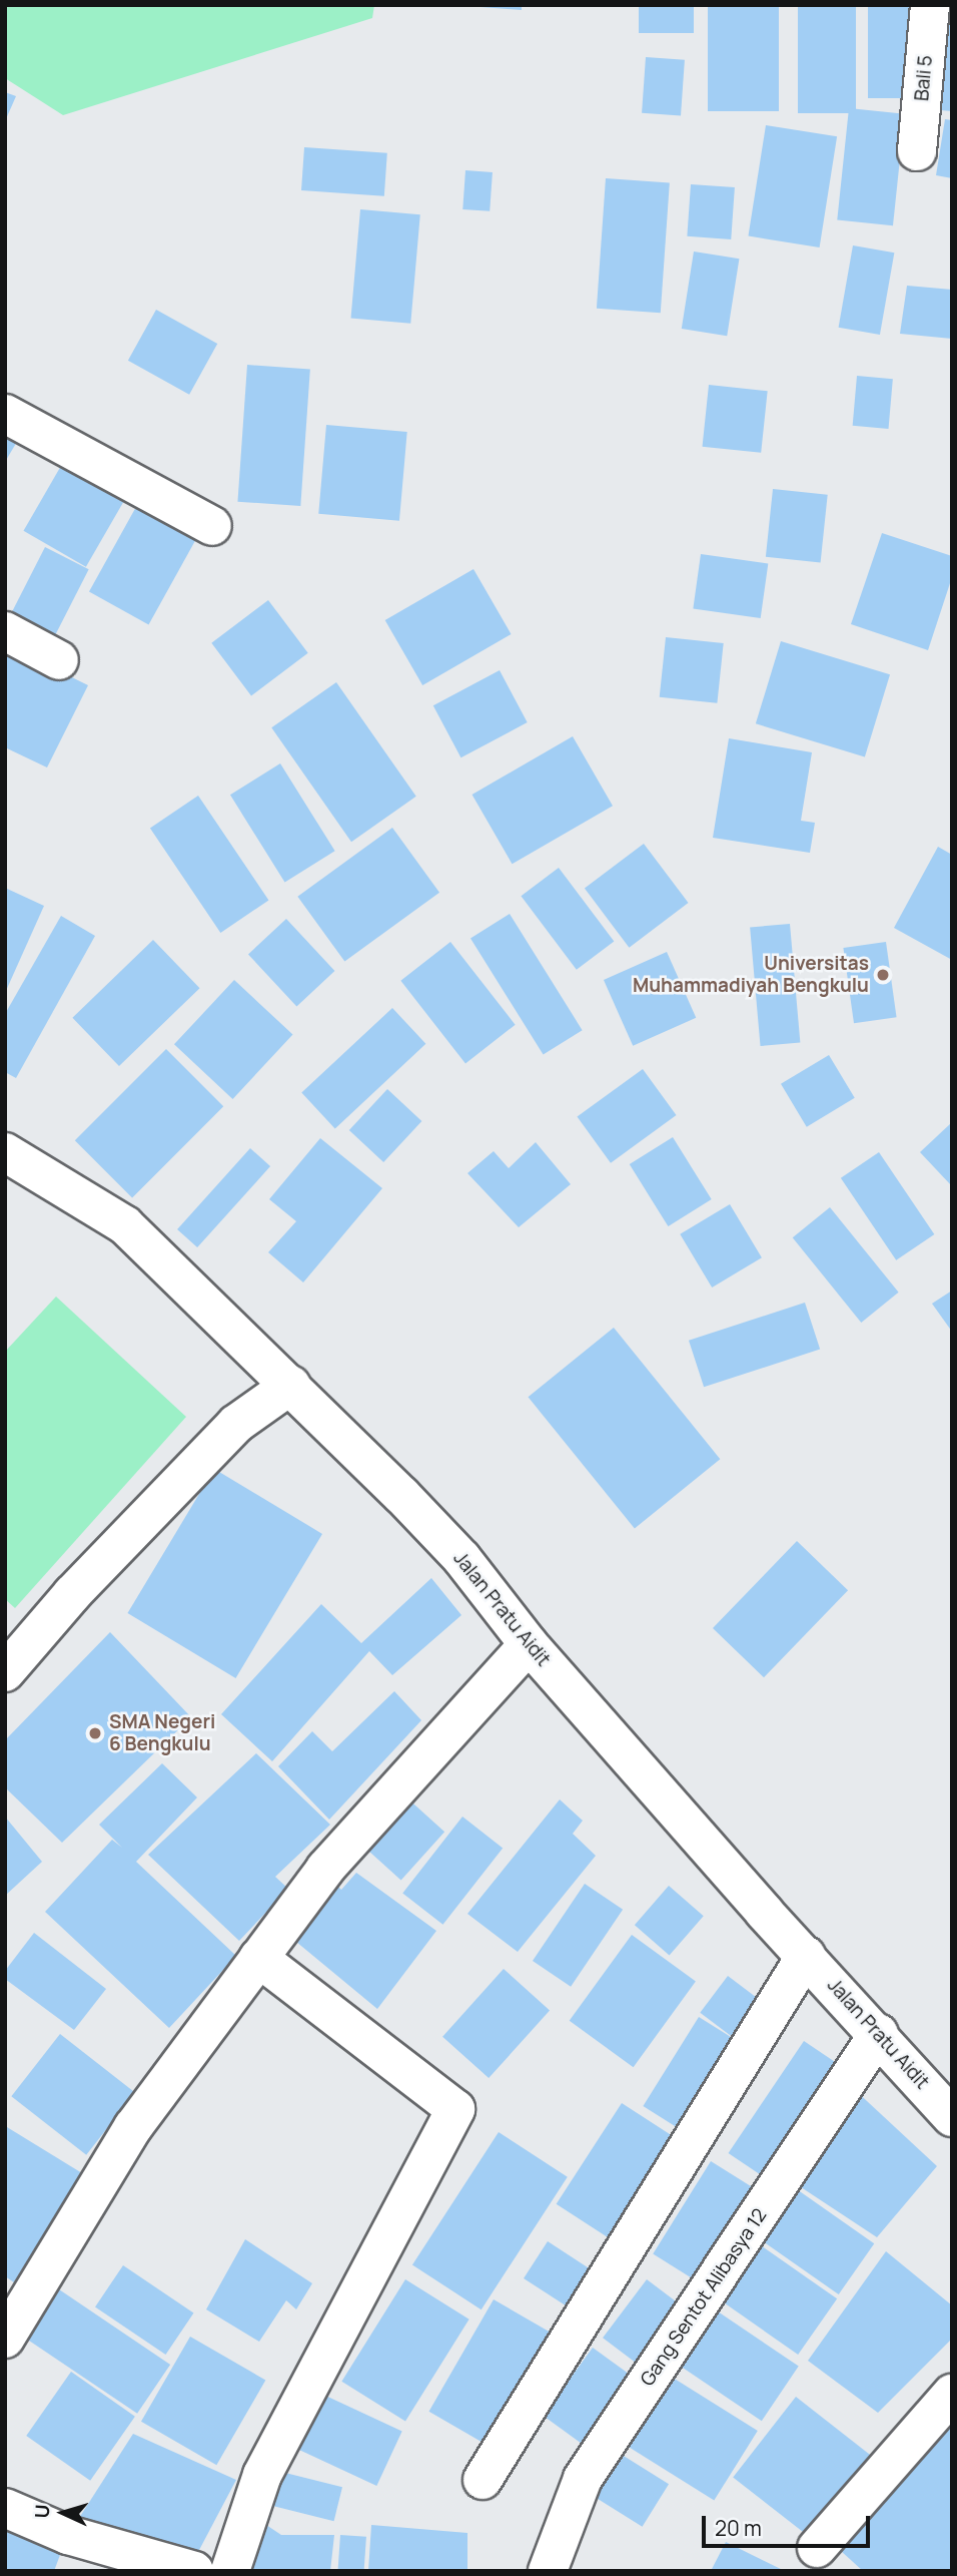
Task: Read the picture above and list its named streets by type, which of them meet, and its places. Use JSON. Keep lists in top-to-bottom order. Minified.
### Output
{"streets":{"street":["Bali 5","Jalan Pratu Aidit","Gang Sentot Alibasya 12"]},"crossings":[["Jalan Pratu Aidit","Gang Sentot Alibasya 12"]],"places":["Universitas Muhammadiyah Bengkulu","SMA Negeri 6 Bengkulu"],"scale_bar":"20 m","north":"left"}
